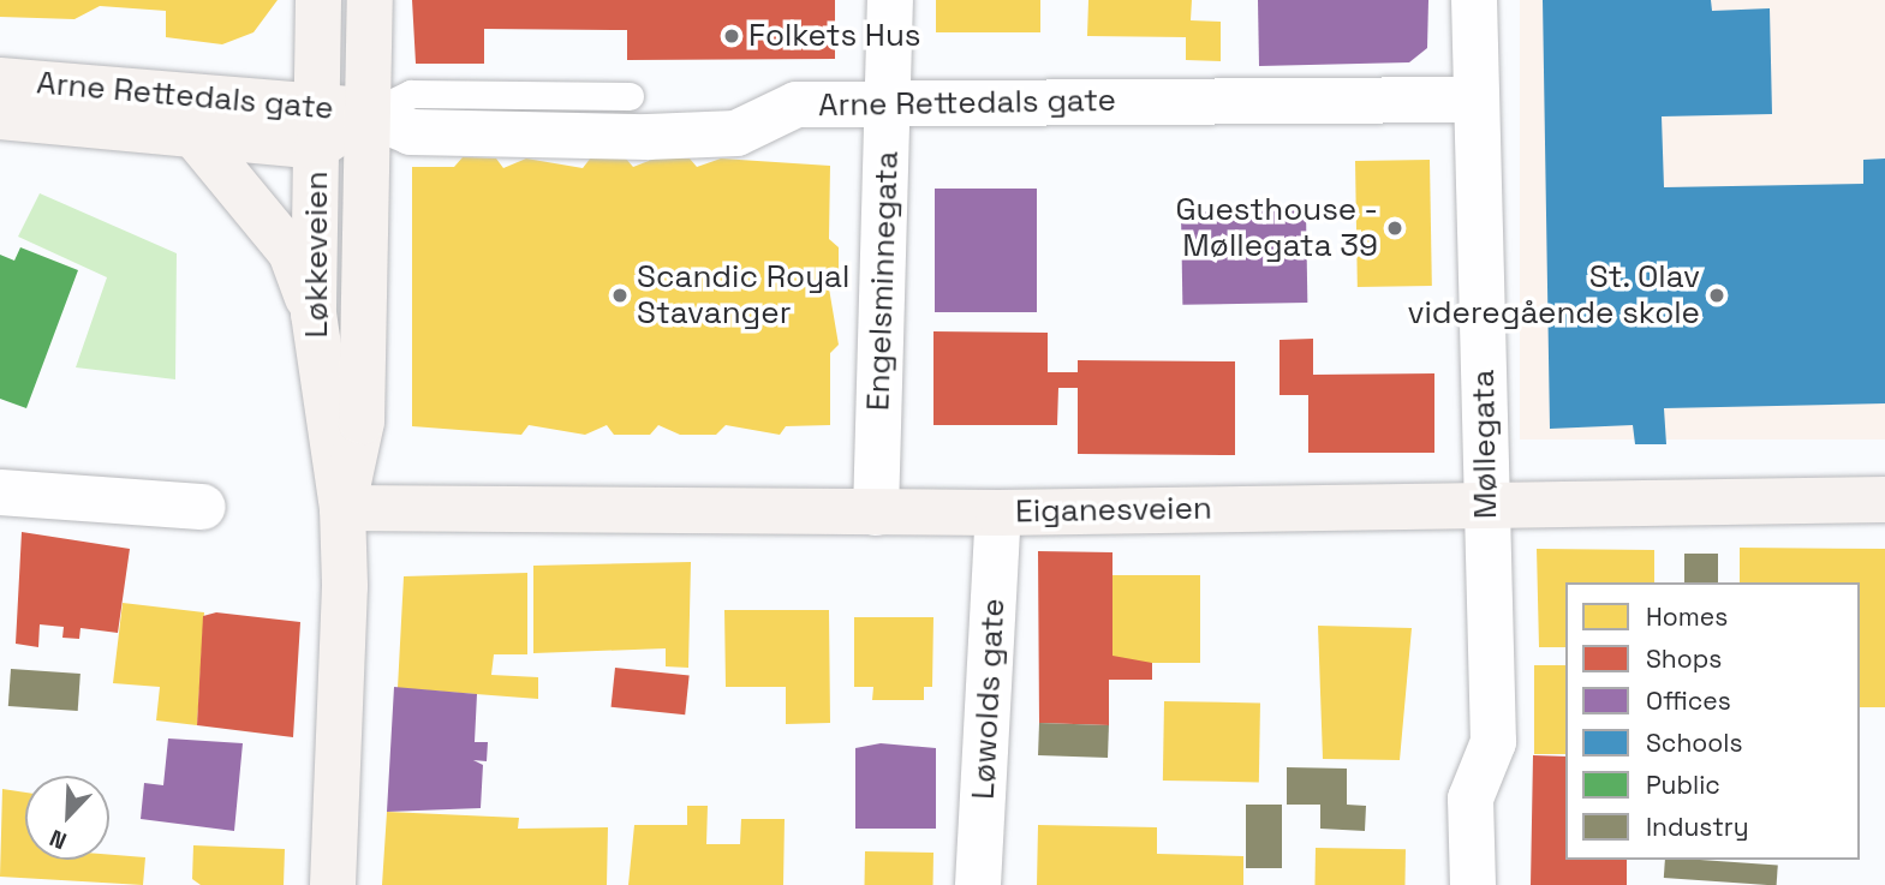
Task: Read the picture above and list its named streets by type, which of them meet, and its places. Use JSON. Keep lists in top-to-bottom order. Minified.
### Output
{"streets":{"street":["Arne Rettedals gate","Løkkeveien","Engelsminnegata","Møllegata","Eiganesveien","Løwolds gate"]},"crossings":[["Arne Rettedals gate","Løkkeveien"],["Arne Rettedals gate","Engelsminnegata"],["Arne Rettedals gate","Møllegata"],["Løkkeveien","Eiganesveien"],["Engelsminnegata","Eiganesveien"],["Møllegata","Eiganesveien"],["Eiganesveien","Løwolds gate"]],"places":["Folkets Hus","Guesthouse - Møllegata 39","Scandic Royal Stavanger","St. Olav videregående skole"],"legend":["Homes","Shops","Offices","Schools","Public","Industry"],"north":"bottom left"}
